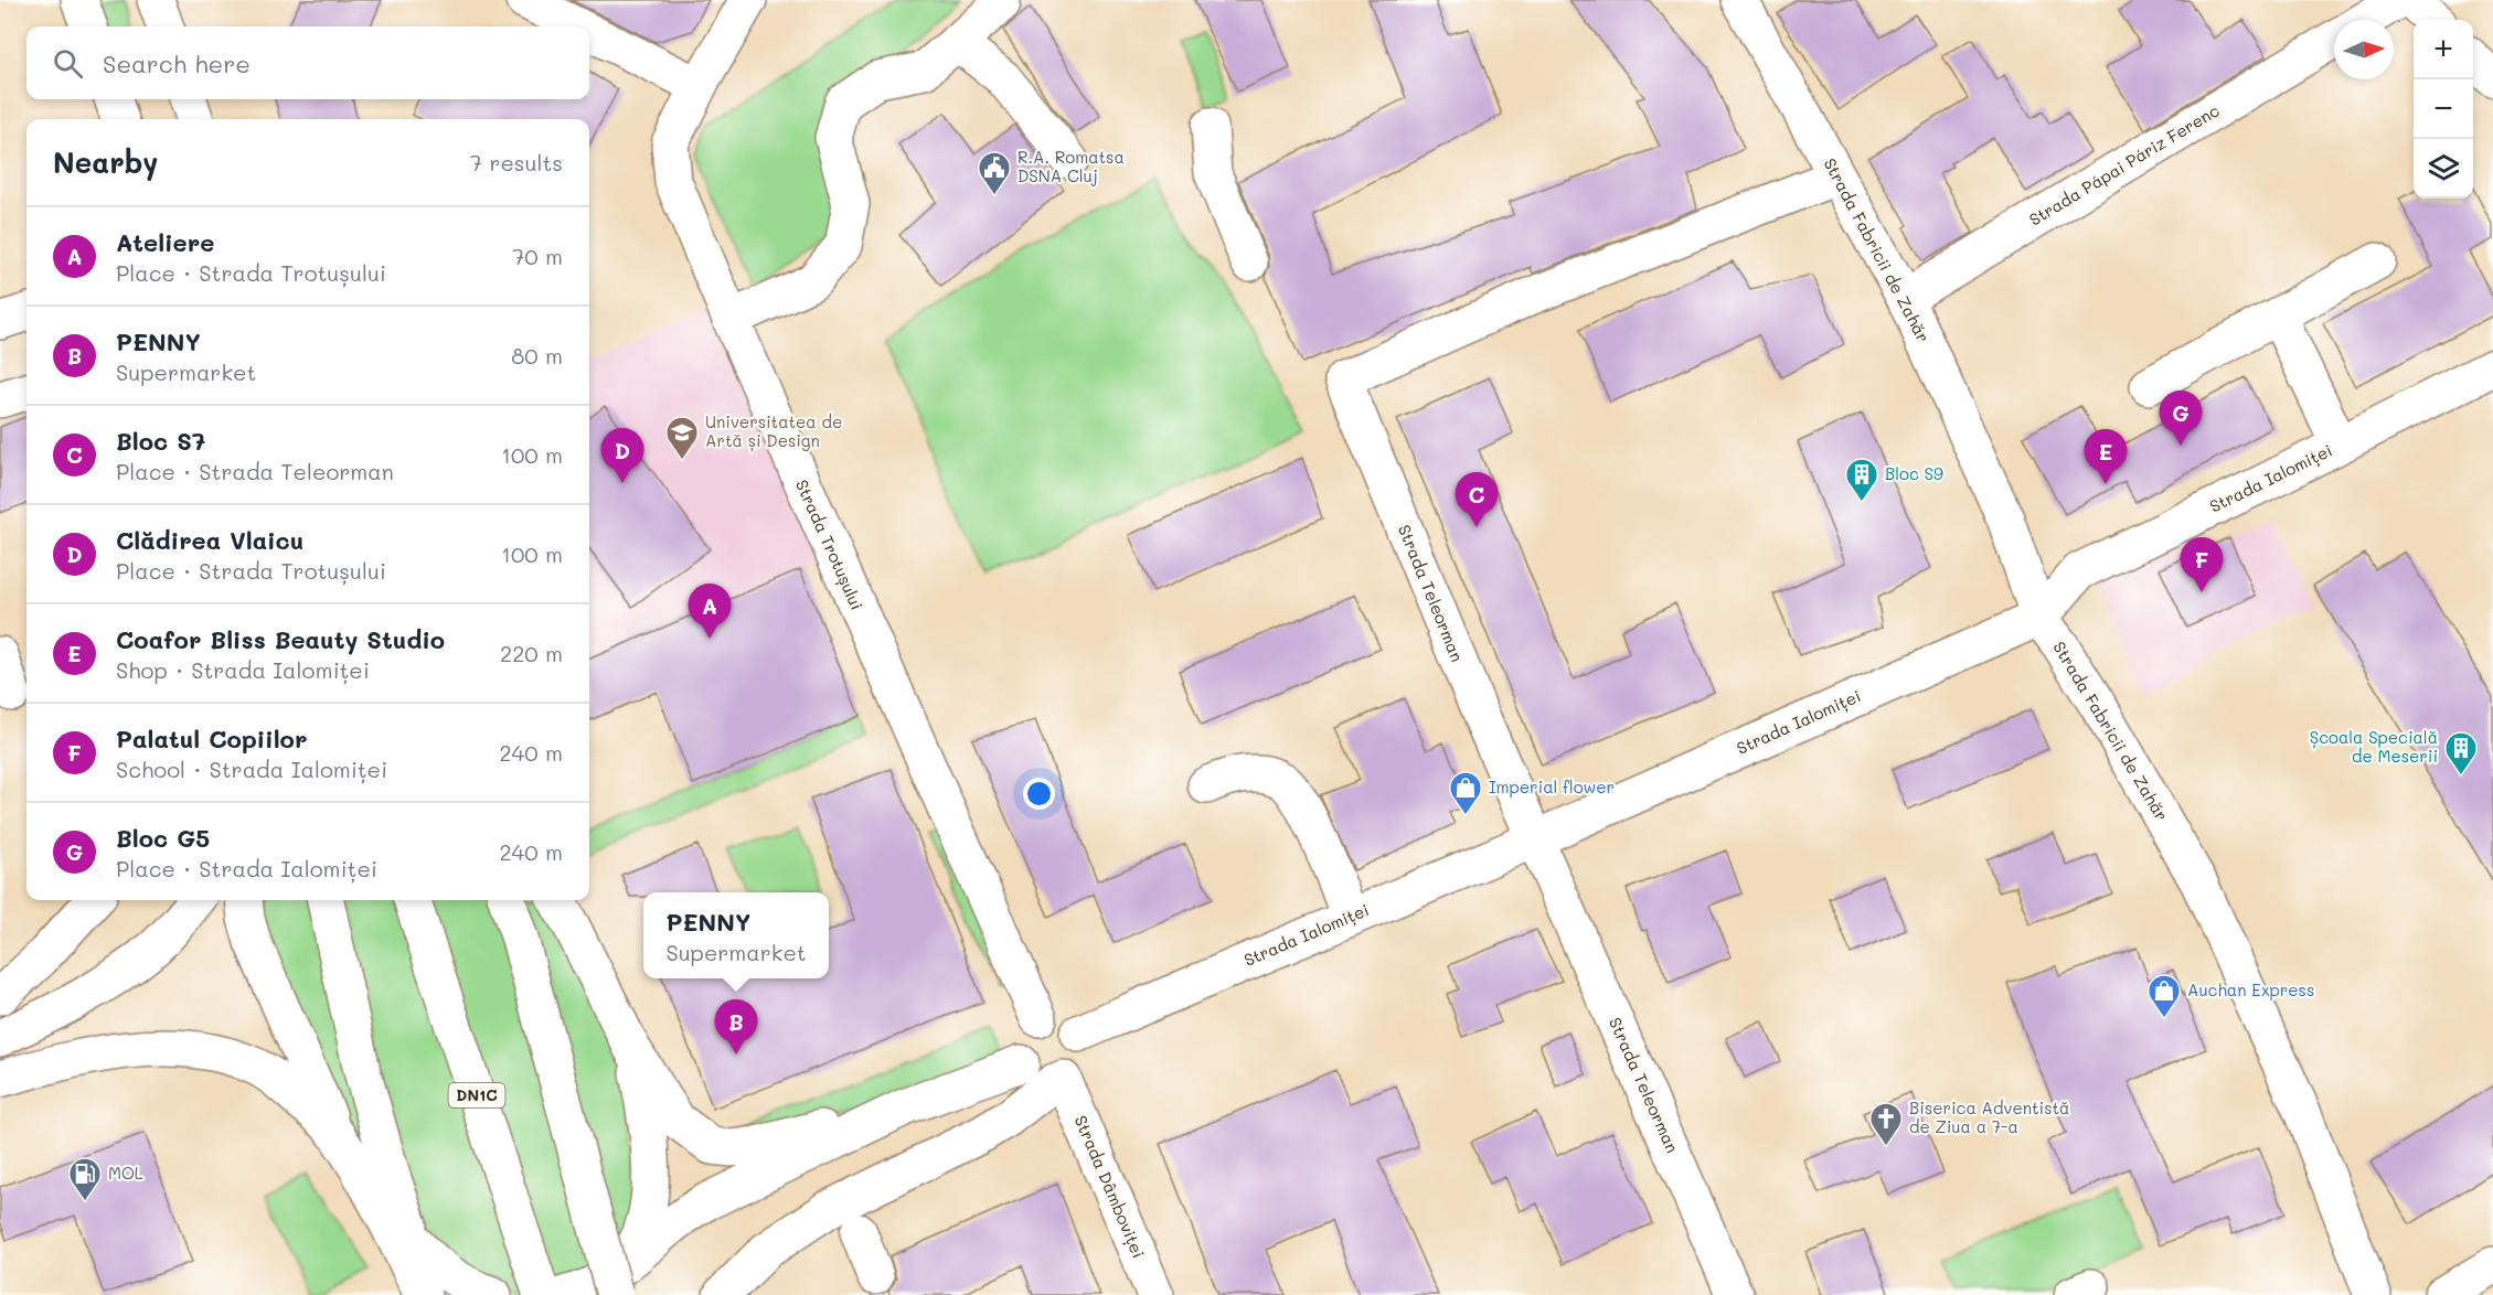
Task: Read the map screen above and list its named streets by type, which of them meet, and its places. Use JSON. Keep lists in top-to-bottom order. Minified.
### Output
{"streets":{"street":["Strada Pápai Páriz Ferenc","Strada Fabricii de Zahăr","Strada Ialomiței","Strada Trotușului","Strada Teleorman","DN1C","Strada Dâmboviței"]},"crossings":[["Strada Pápai Páriz Ferenc","Strada Fabricii de Zahăr"],["Strada Fabricii de Zahăr","Strada Ialomiței"],["Strada Fabricii de Zahăr","Strada Teleorman"],["Strada Ialomiței","Strada Trotușului"],["Strada Ialomiței","Strada Teleorman"],["Strada Ialomiței","Strada Dâmboviței"],["Strada Trotușului","Strada Dâmboviței"]],"places":{"public building":["R.A. Romatsa DSNA Cluj"],"school or university":["Universitatea de Artă și Design"],"building":["Bloc S9","Școala Specială de Meserii"],"shop":["Imperial flower","Auchan Express"],"church":["Biserica Adventistă de Ziua a 7-a"],"fuel station":["MOL"]},"north":"right","page":{"map_buttons":["+","−"],"search":"Search here","heading":["Nearby","7 results"],"list":[{"mark":"A","name":"Ateliere","note":"Place · Strada Trotușului","value":"70 m"},{"mark":"B","name":"PENNY","note":"Supermarket","value":"80 m"},{"mark":"C","name":"Bloc S7","note":"Place · Strada Teleorman","value":"100 m"},{"mark":"D","name":"Clădirea Vlaicu","note":"Place · Strada Trotușului","value":"100 m"},{"mark":"E","name":"Coafor Bliss Beauty Studio","note":"Shop · Strada Ialomiței","value":"220 m"},{"mark":"F","name":"Palatul Copiilor","note":"School · Strada Ialomiței","value":"240 m"},{"mark":"G","name":"Bloc G5","note":"Place · Strada Ialomiței","value":"240 m"}],"pins":["G","D","E","C","F","A","B"],"popup":["PENNY","Supermarket"]}}
